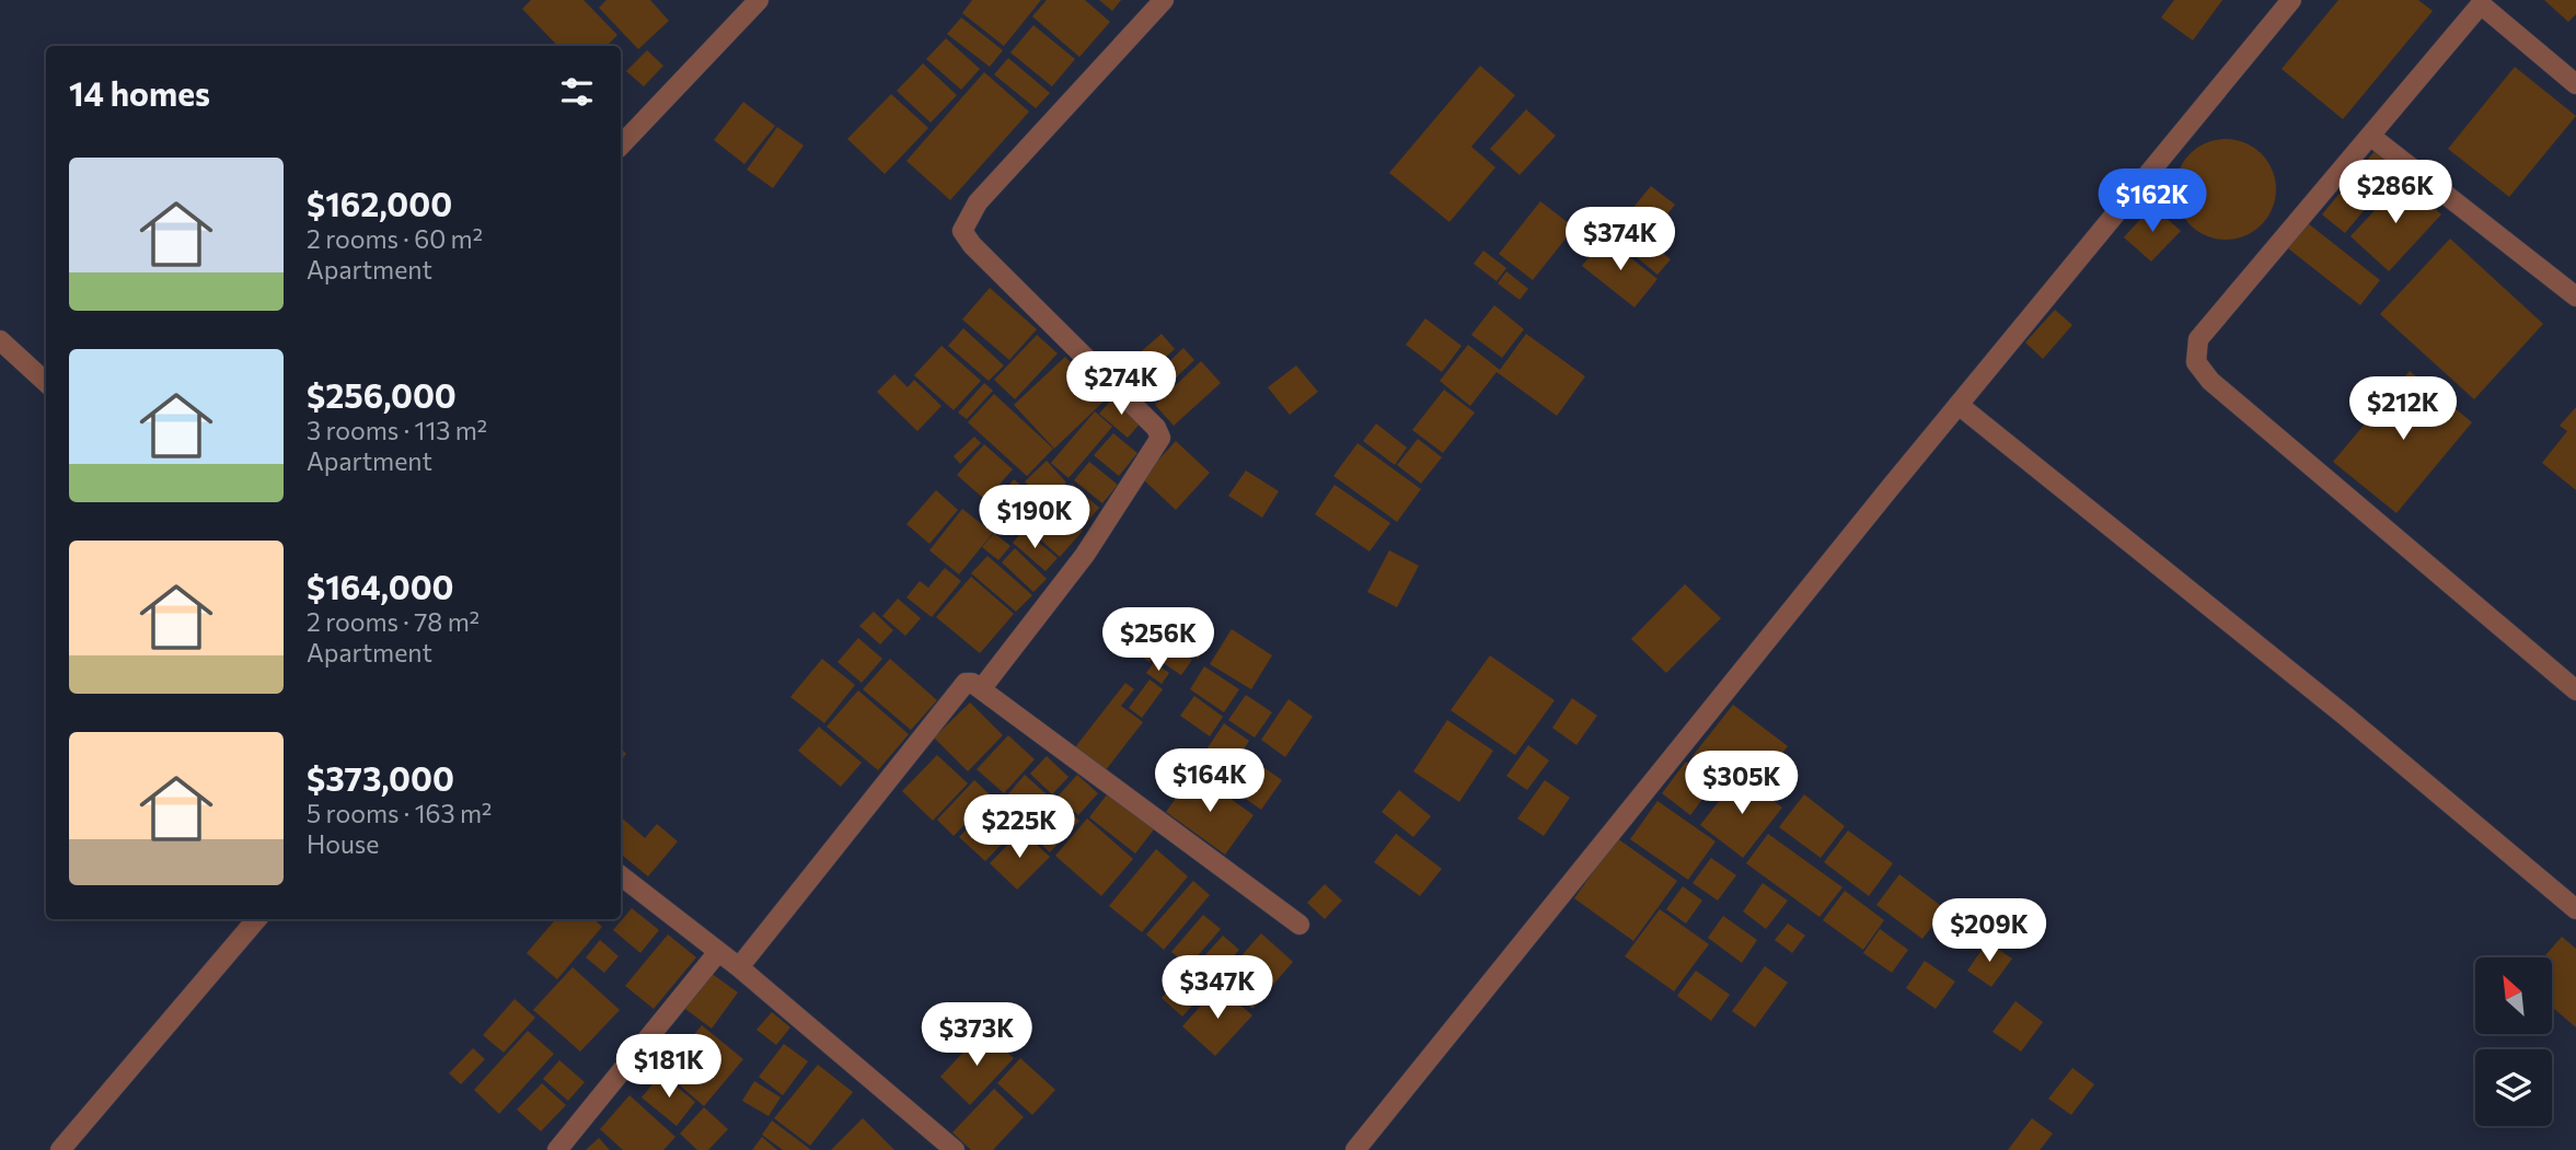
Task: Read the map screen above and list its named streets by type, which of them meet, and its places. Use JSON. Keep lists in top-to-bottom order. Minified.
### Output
{"north":"top left","page":{"heading":"14 homes","list":[{"name":"$162,000","note":"2 rooms · 60 m² · Apartment"},{"name":"$256,000","note":"3 rooms · 113 m² · Apartment"},{"name":"$164,000","note":"2 rooms · 78 m² · Apartment"},{"name":"$373,000","note":"5 rooms · 163 m² · House"}],"price":["$286K","$162K","$374K","$274K","$212K","$190K","$256K","$164K","$305K","$225K","$209K","$347K","$373K","$181K"]}}
